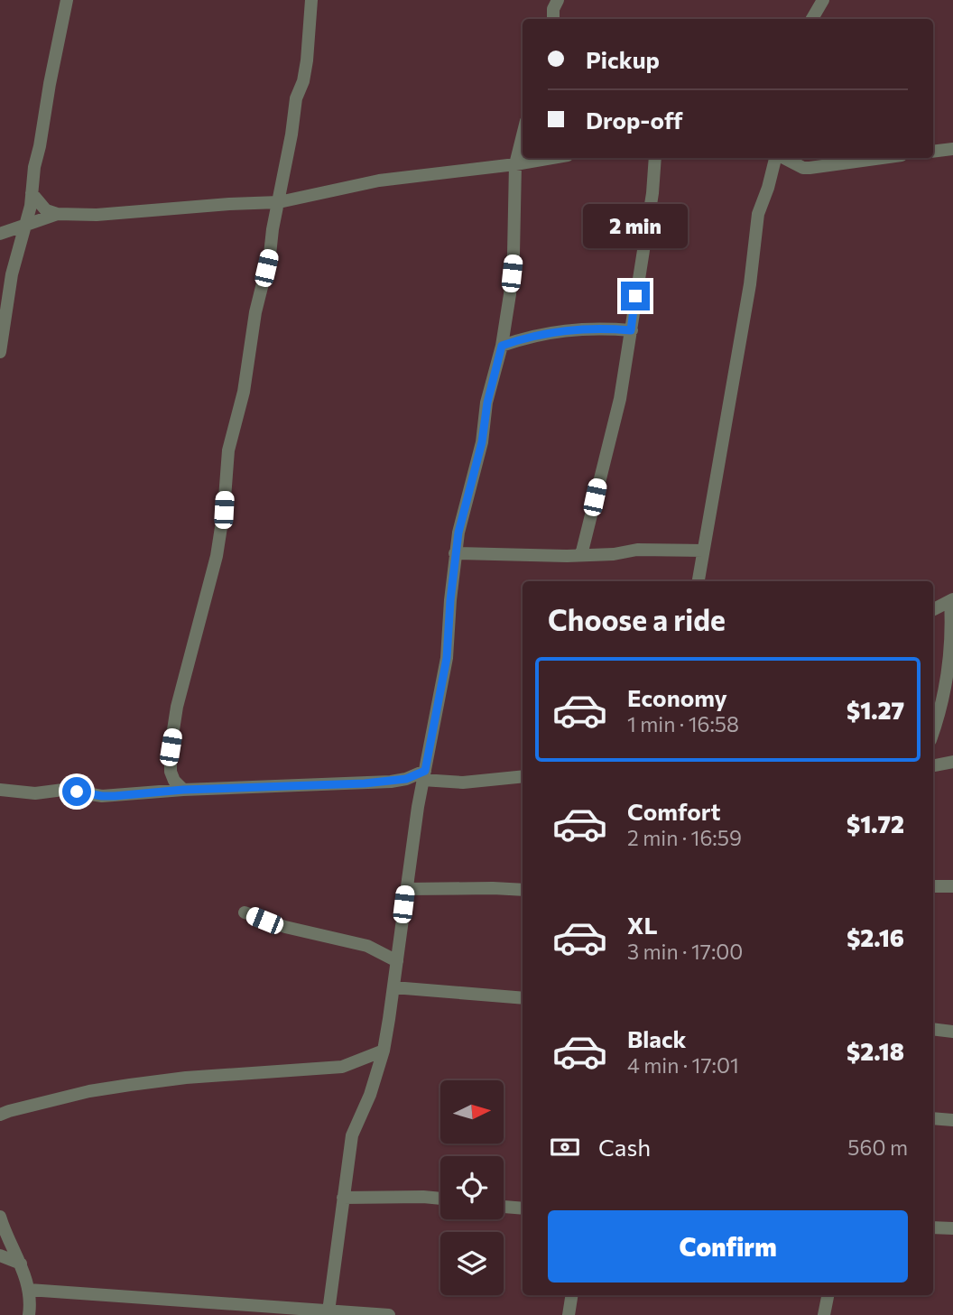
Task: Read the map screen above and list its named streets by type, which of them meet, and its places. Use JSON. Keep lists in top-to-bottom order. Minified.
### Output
{"north":"right","page":{"banner":["Pickup","Drop-off"],"bubble":"2 min","heading":"Choose a ride","list":[{"name":"Economy","note":"1 min · 16:58","value":"$1.27"},{"name":"Comfort","note":"2 min · 16:59","value":"$1.72"},{"name":"XL","note":"3 min · 17:00","value":"$2.16"},{"name":"Black","note":"4 min · 17:01","value":"$2.18"}],"pay":["Cash","560 m"],"buttons":"Confirm"}}
